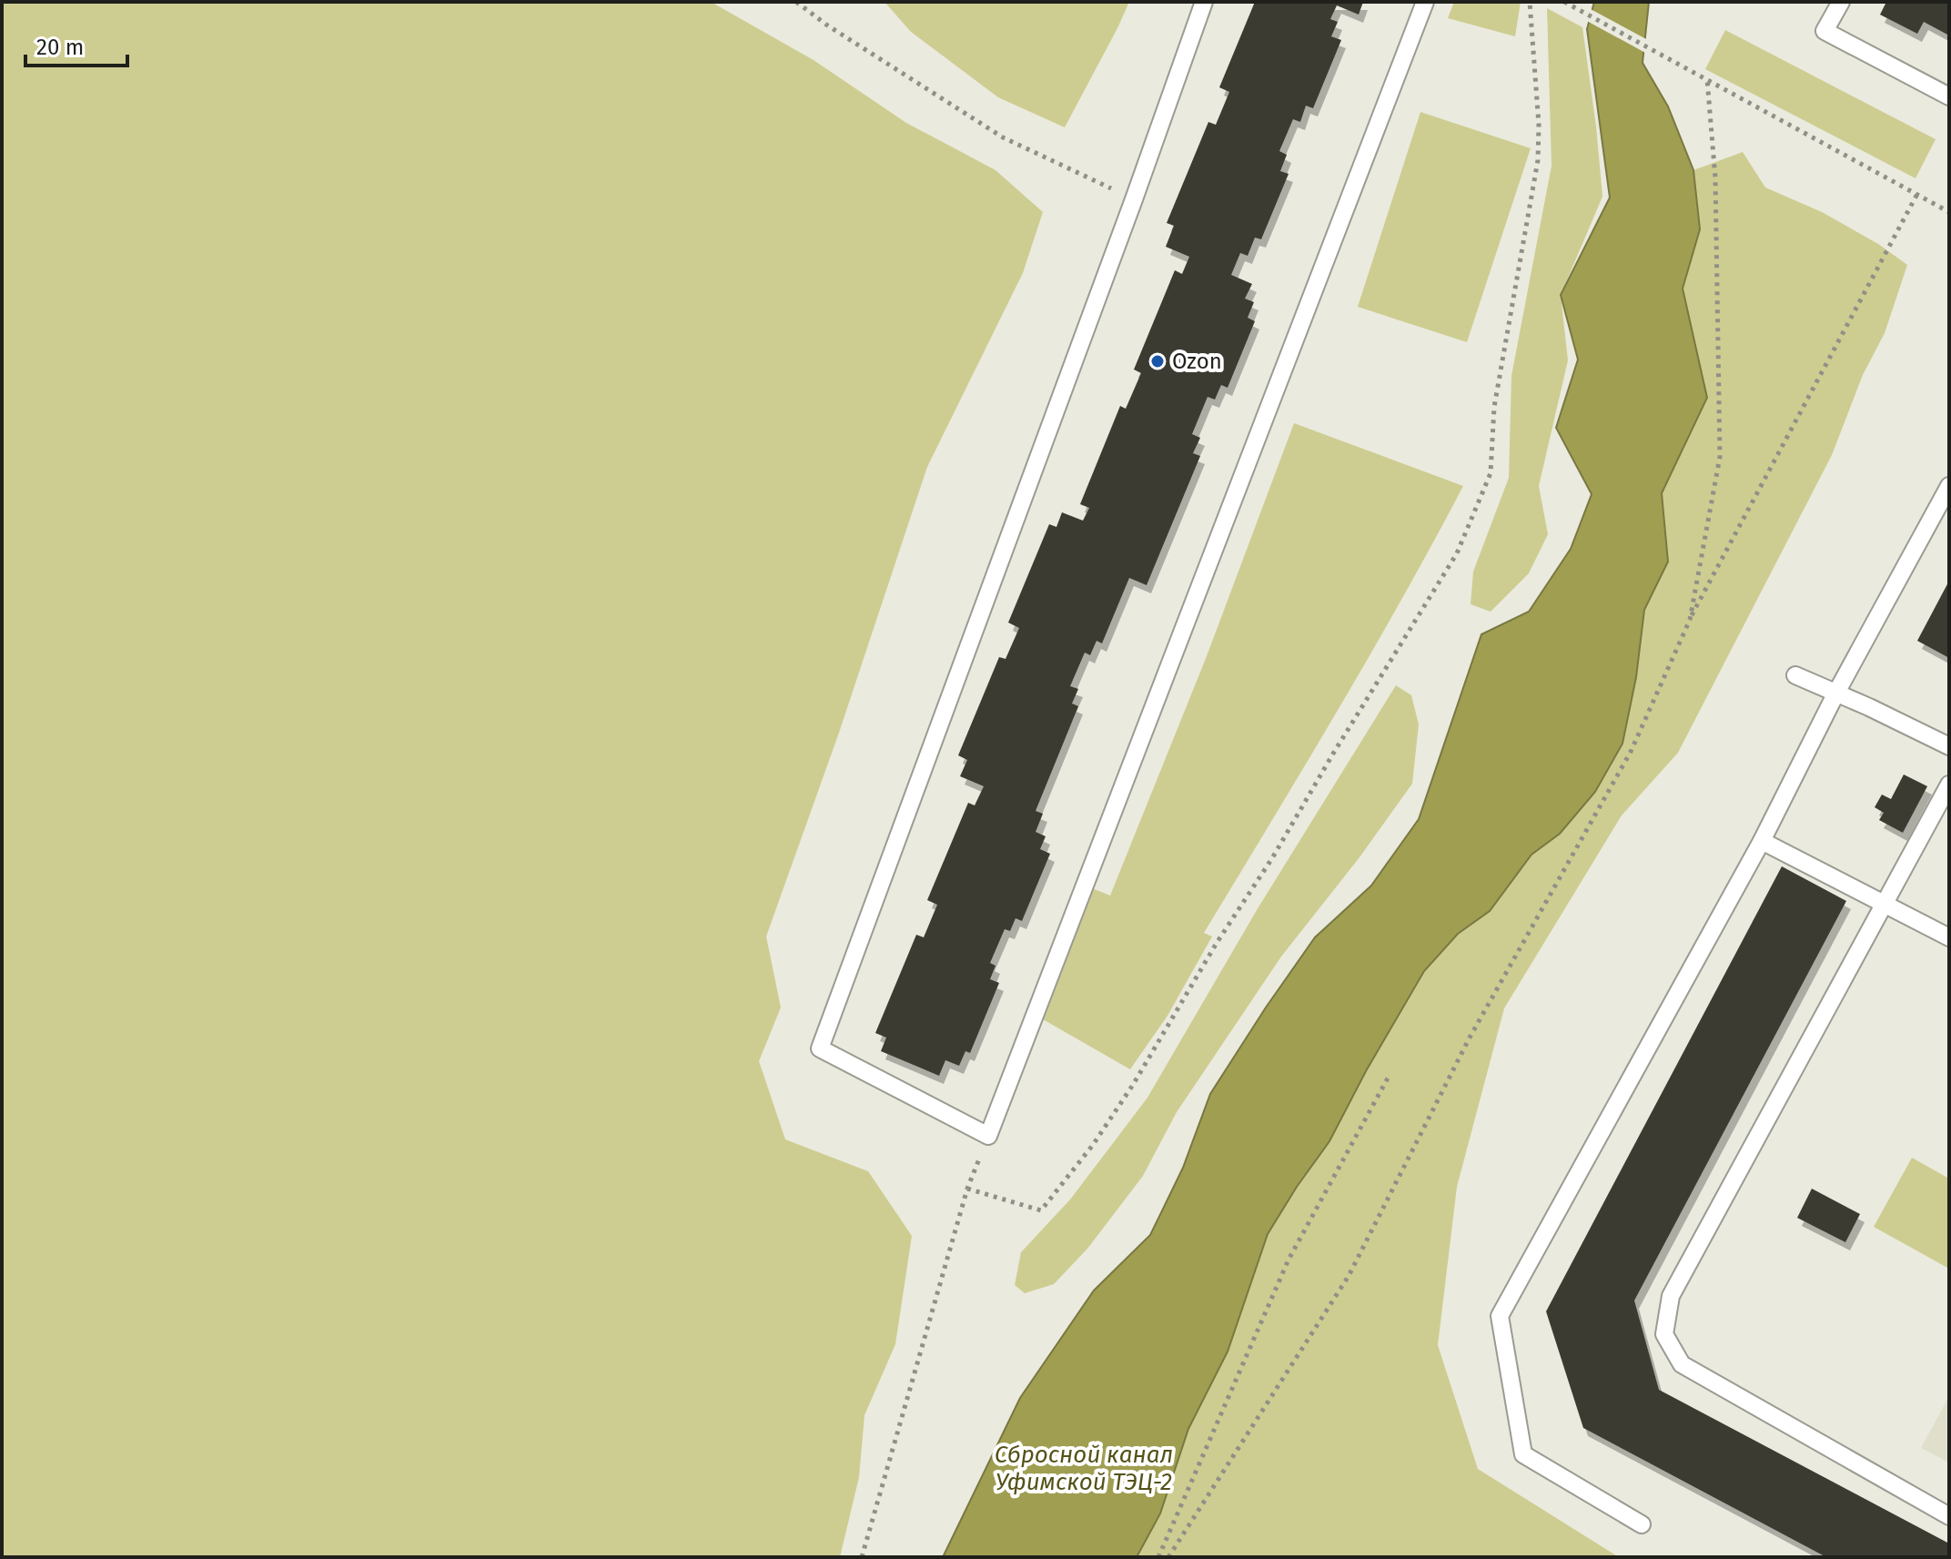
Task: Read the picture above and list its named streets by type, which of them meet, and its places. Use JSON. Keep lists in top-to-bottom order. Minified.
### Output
{"water":["Сбросной канал Уфимской ТЭЦ-2"],"places":["Ozon"],"scale_bar":"20 m"}
